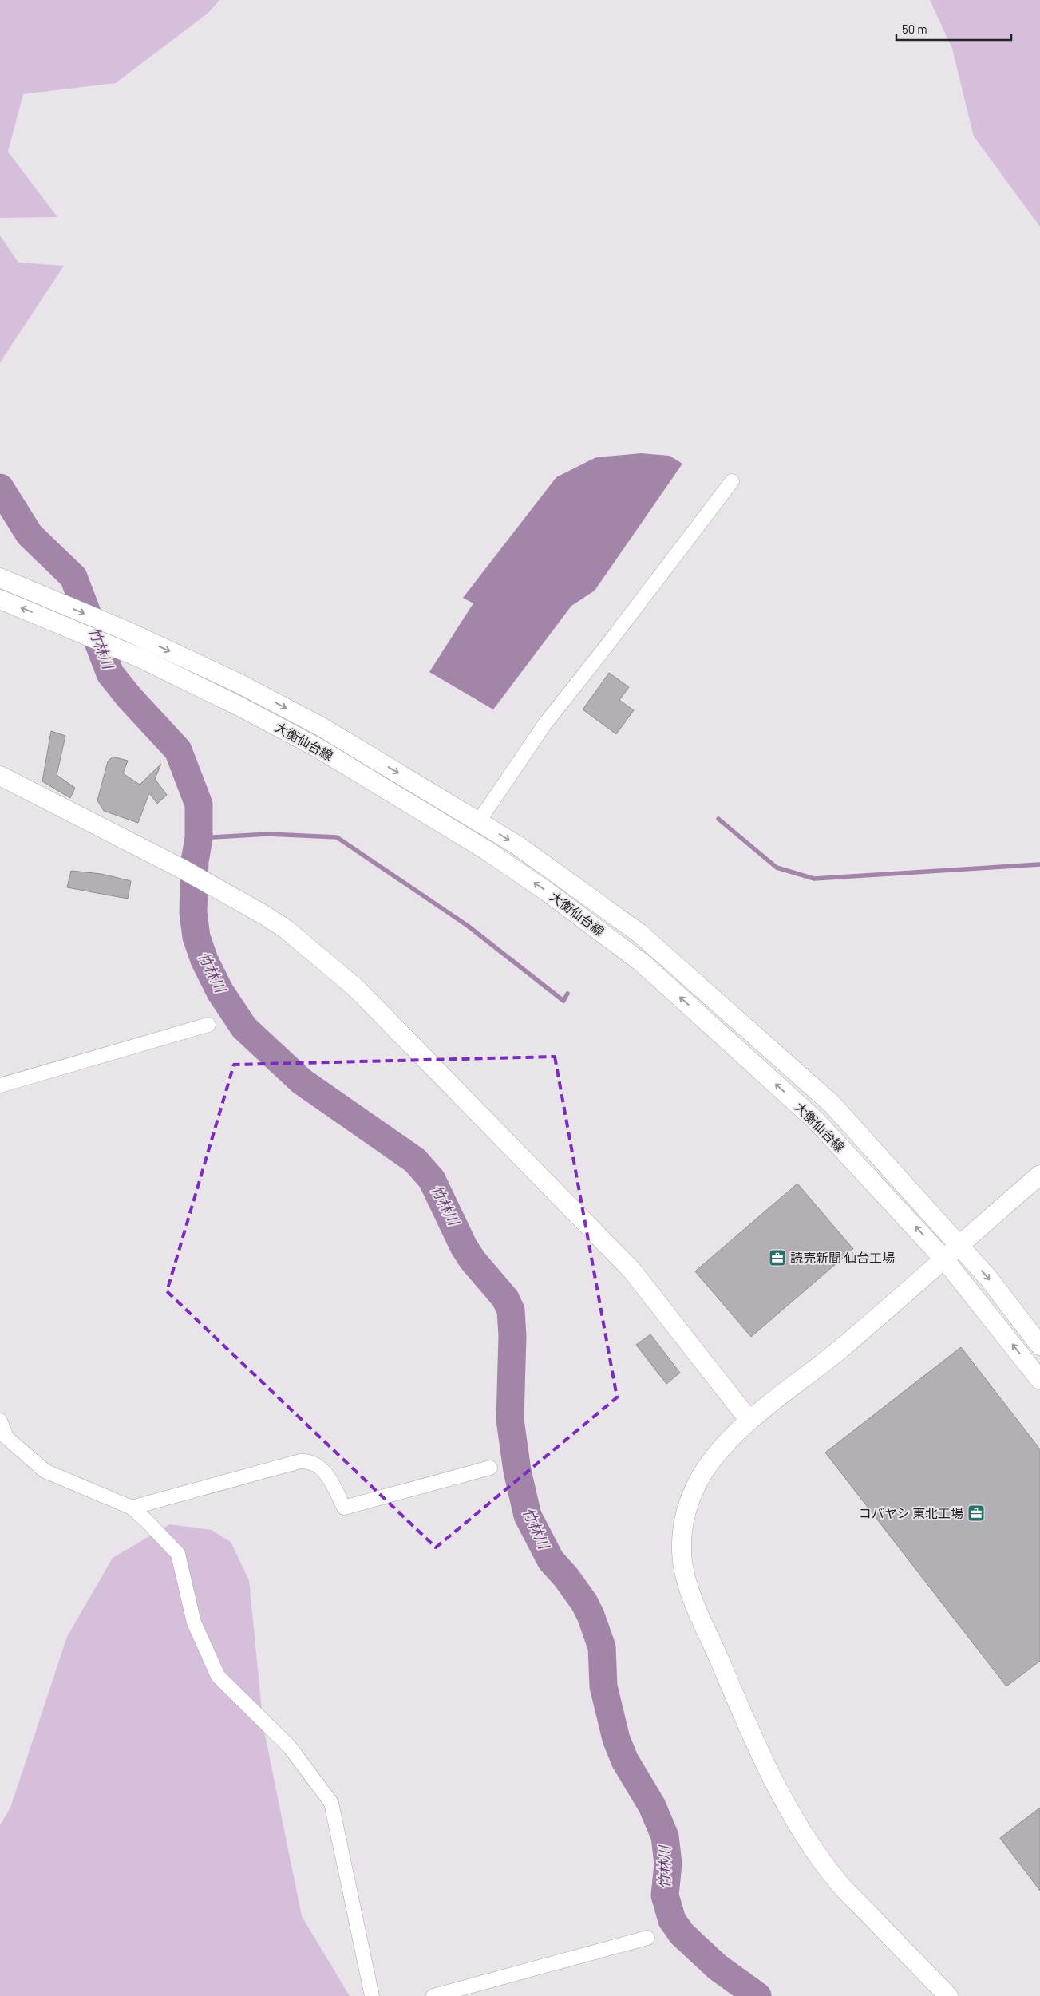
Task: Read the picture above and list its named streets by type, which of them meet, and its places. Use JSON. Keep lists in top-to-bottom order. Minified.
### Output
{"streets":{"main road":["大衡仙台線"]},"water":["竹林川"],"places":{"office":["読売新聞 仙台工場","コバヤシ 東北工場"]},"scale_bar":"50 m"}
